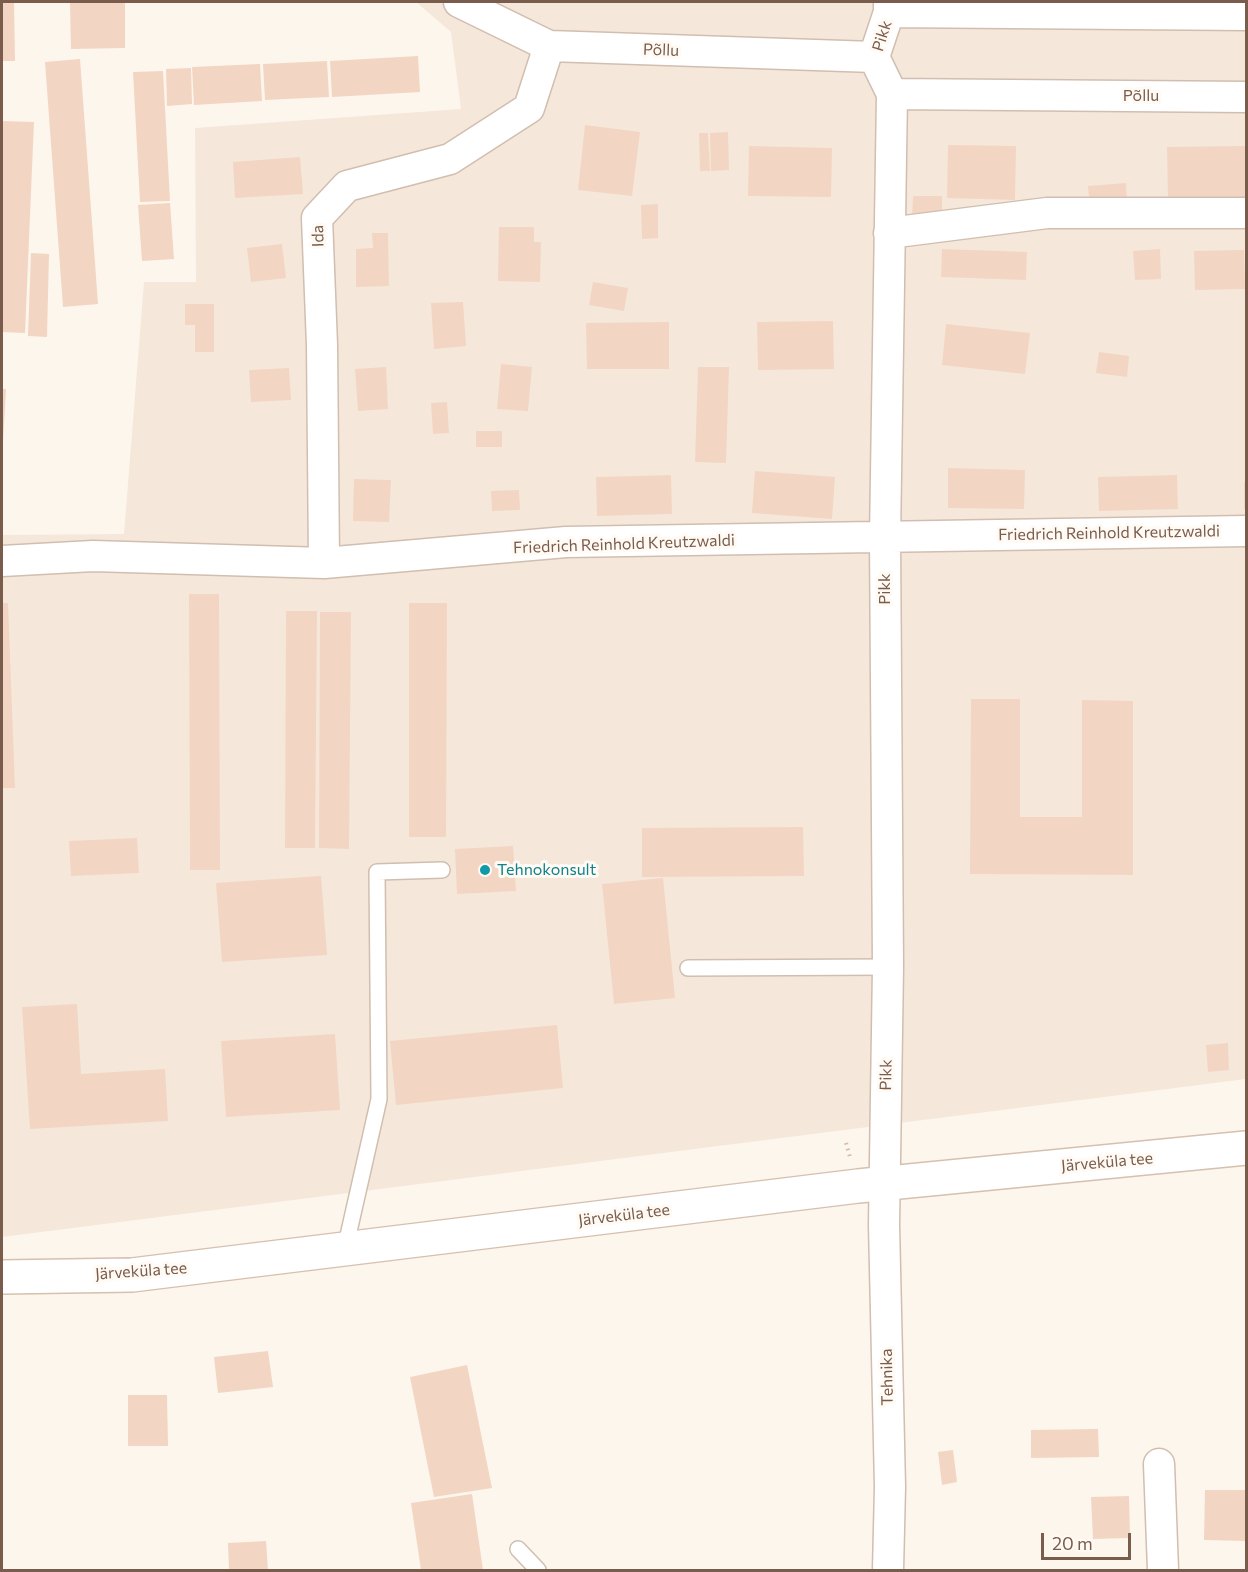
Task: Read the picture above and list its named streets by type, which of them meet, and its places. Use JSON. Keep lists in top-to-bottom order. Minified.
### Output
{"streets":{"main road":["Järveküla tee"],"street":["Pikk","Põllu","Ida","Friedrich Reinhold Kreutzwaldi","Tehnika"]},"crossings":[["Pikk","Põllu"],["Pikk","Friedrich Reinhold Kreutzwaldi"],["Pikk","Järveküla tee"],["Pikk","Tehnika"],["Põllu","Ida"],["Ida","Friedrich Reinhold Kreutzwaldi"],["Järveküla tee","Tehnika"]],"places":["Tehnokonsult"],"scale_bar":"20 m"}
